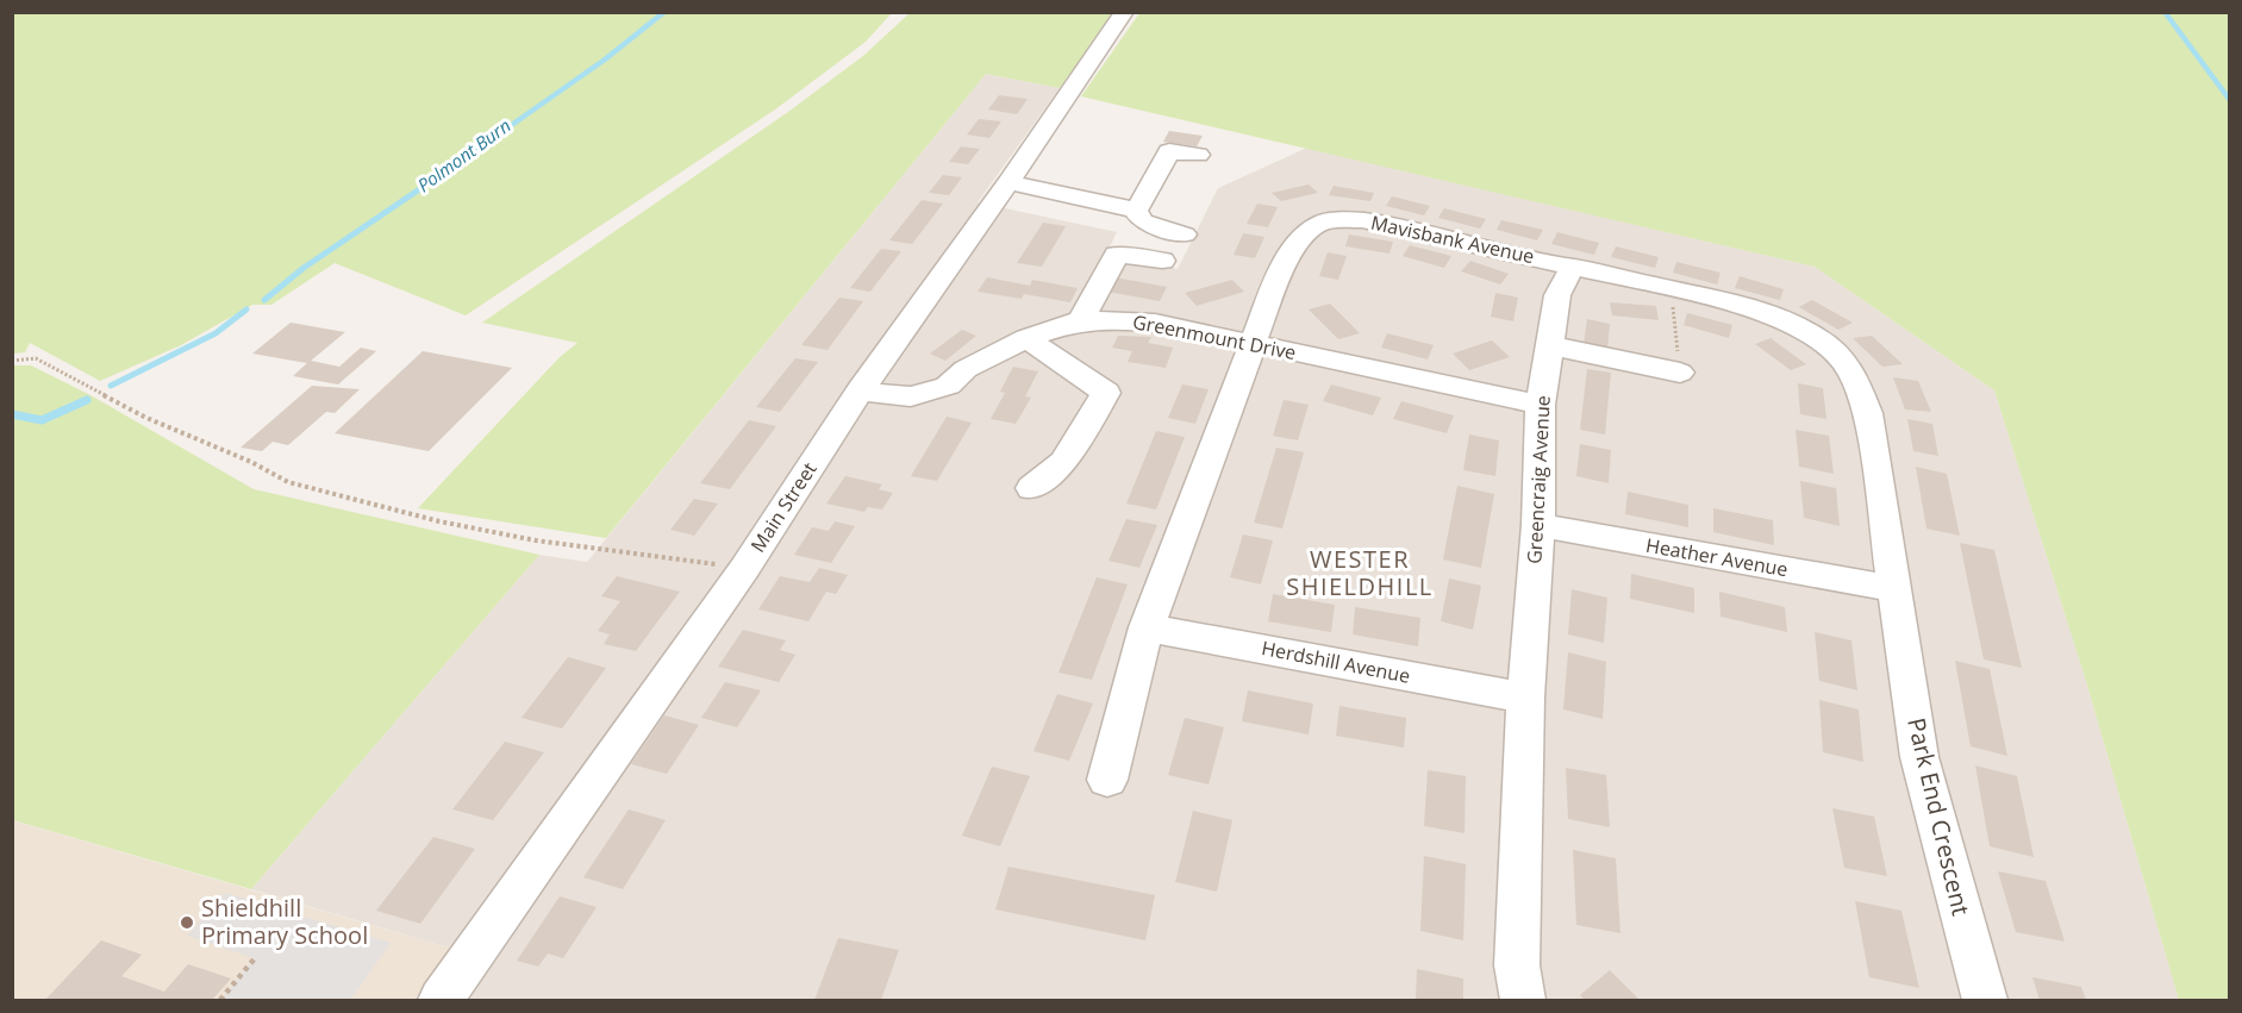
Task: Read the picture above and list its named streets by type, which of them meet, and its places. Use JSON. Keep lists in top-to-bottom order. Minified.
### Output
{"streets":{"street":["Mavisbank Avenue","Greenmount Drive","Greencraig Avenue","Main Street","Heather Avenue","Herdshill Avenue","Park End Crescent"]},"crossings":[["Mavisbank Avenue","Greenmount Drive"],["Mavisbank Avenue","Greencraig Avenue"],["Mavisbank Avenue","Heather Avenue"],["Mavisbank Avenue","Herdshill Avenue"],["Mavisbank Avenue","Park End Crescent"],["Greenmount Drive","Greencraig Avenue"],["Greenmount Drive","Main Street"],["Greencraig Avenue","Heather Avenue"],["Greencraig Avenue","Herdshill Avenue"],["Heather Avenue","Park End Crescent"]],"districts":["WESTER SHIELDHILL"],"water":["Polmont Burn"],"places":["Shieldhill Primary School"]}
